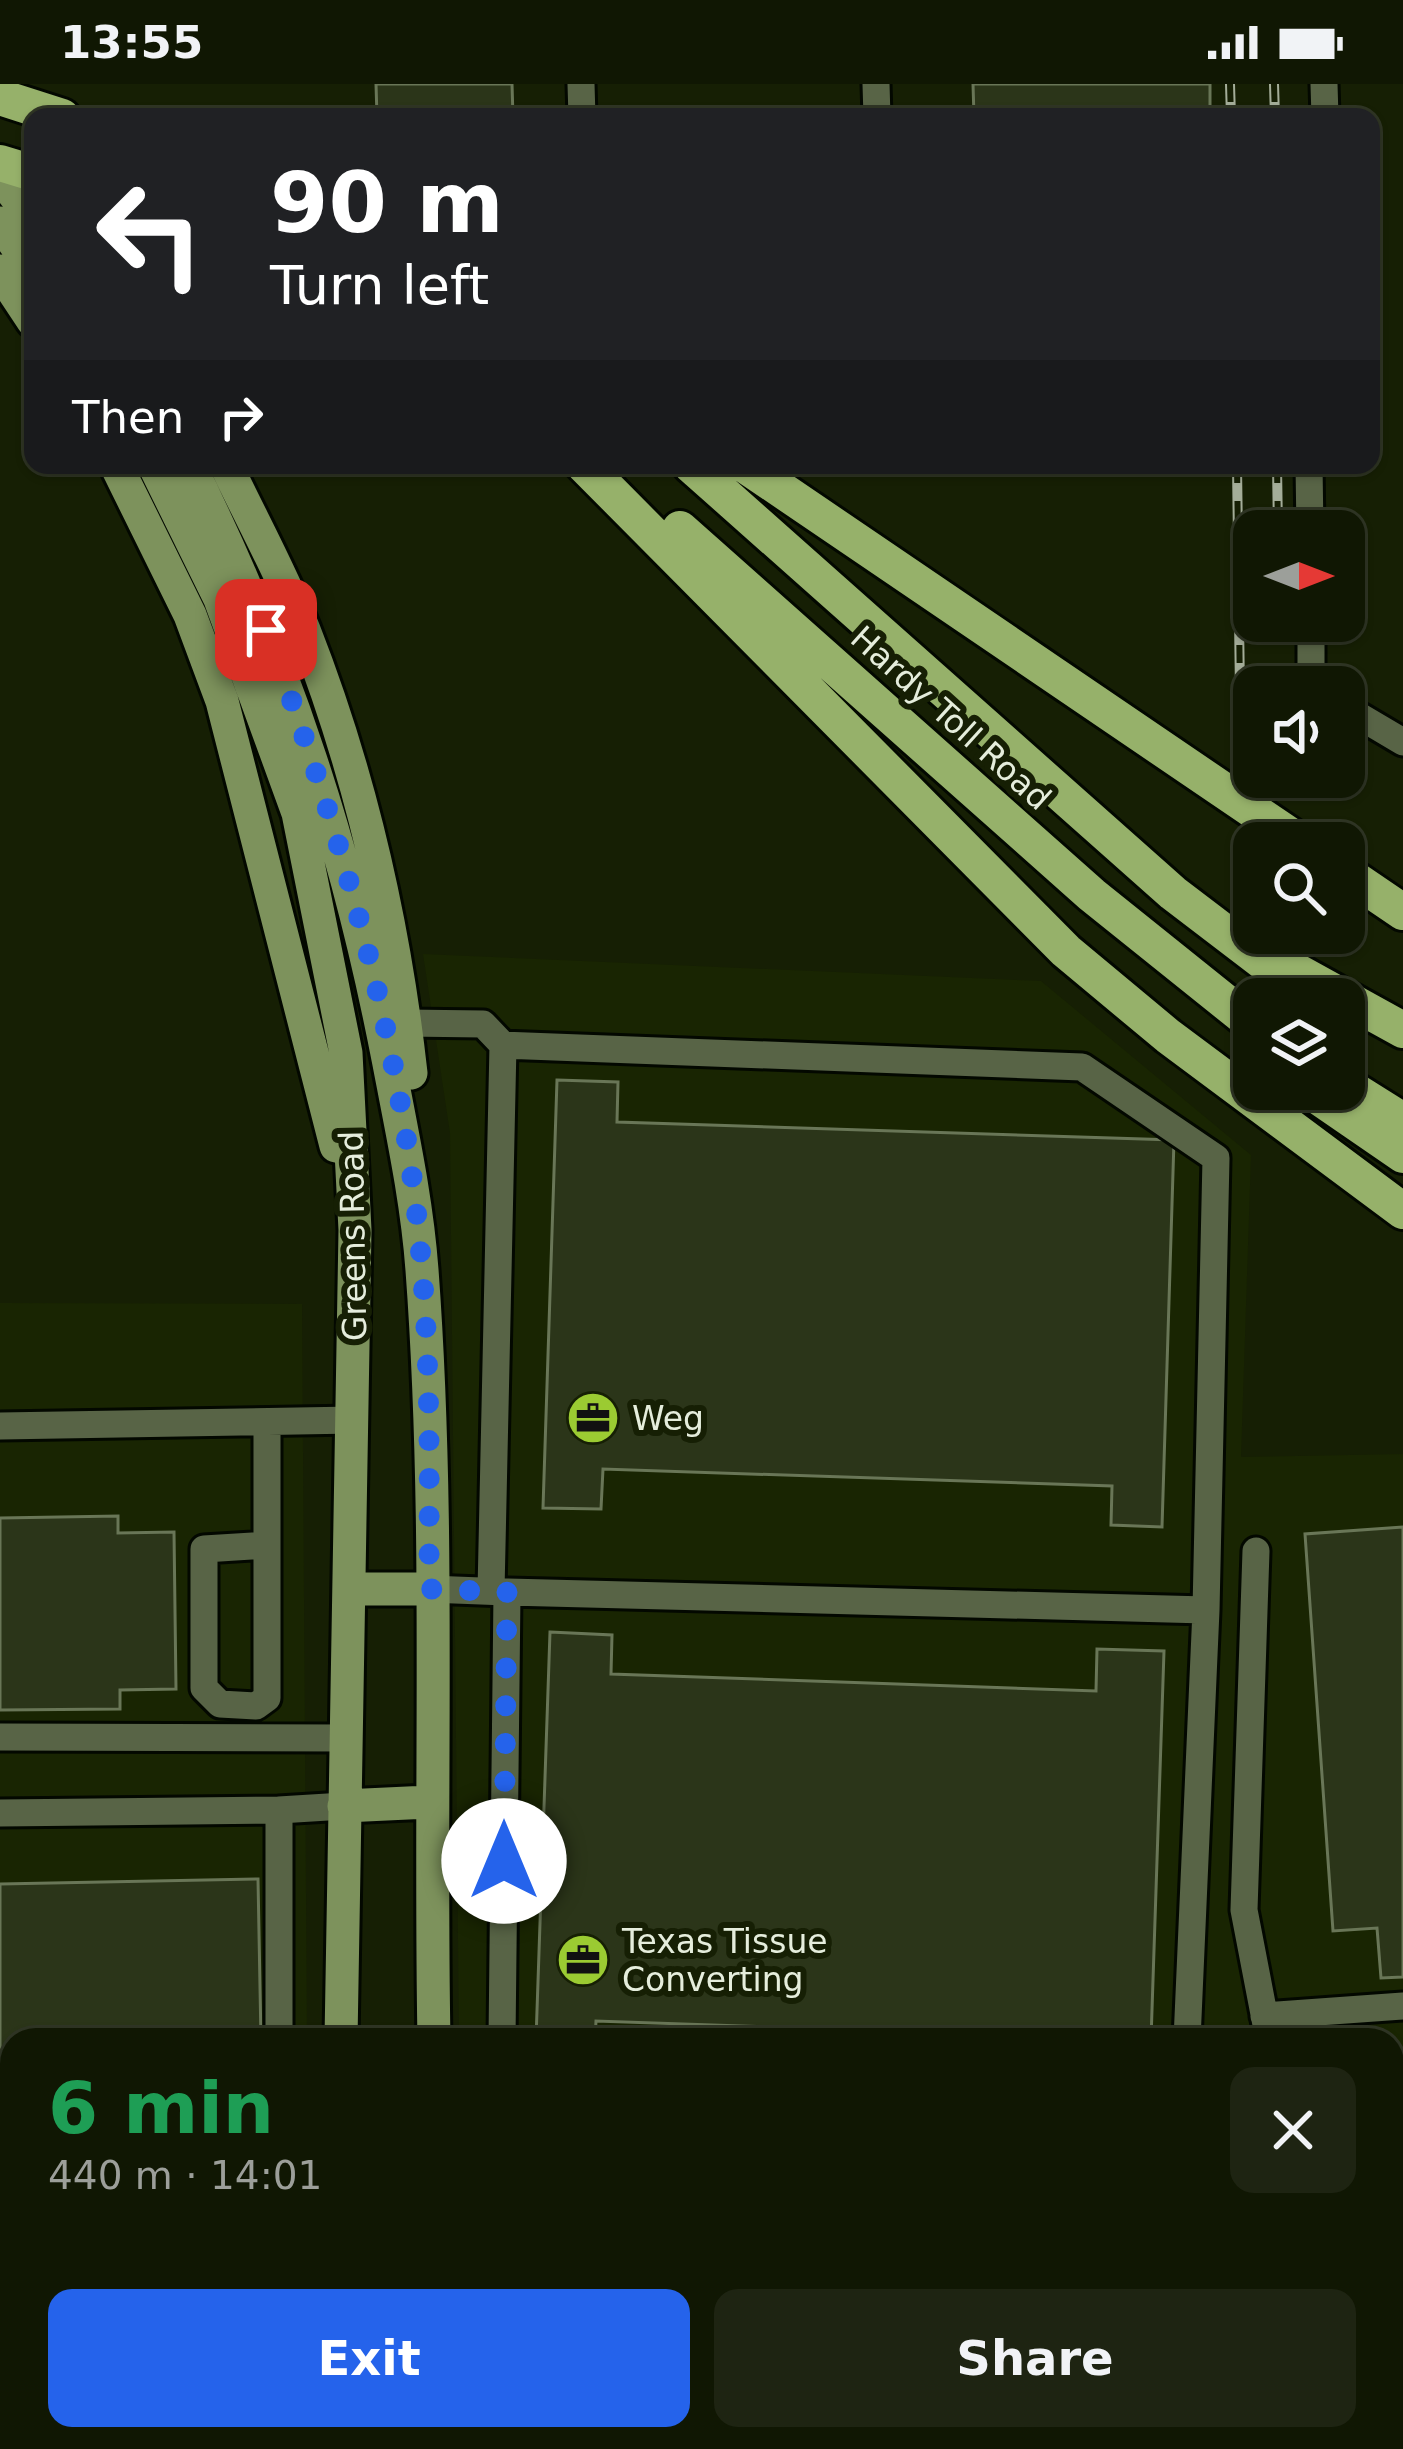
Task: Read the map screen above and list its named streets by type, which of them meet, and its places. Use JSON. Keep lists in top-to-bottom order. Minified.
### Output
{"streets":{"highway":["Hardy Toll Road"],"main road":["Greens Road"]},"places":{"office":["Weg","Texas Tissue Converting"]},"north":"right","page":{"status":"13:55","turn":["90 m","Turn left"],"then":"Then","heading":["6 min","440 m · 14:01"],"buttons":["Exit","Share"]}}
